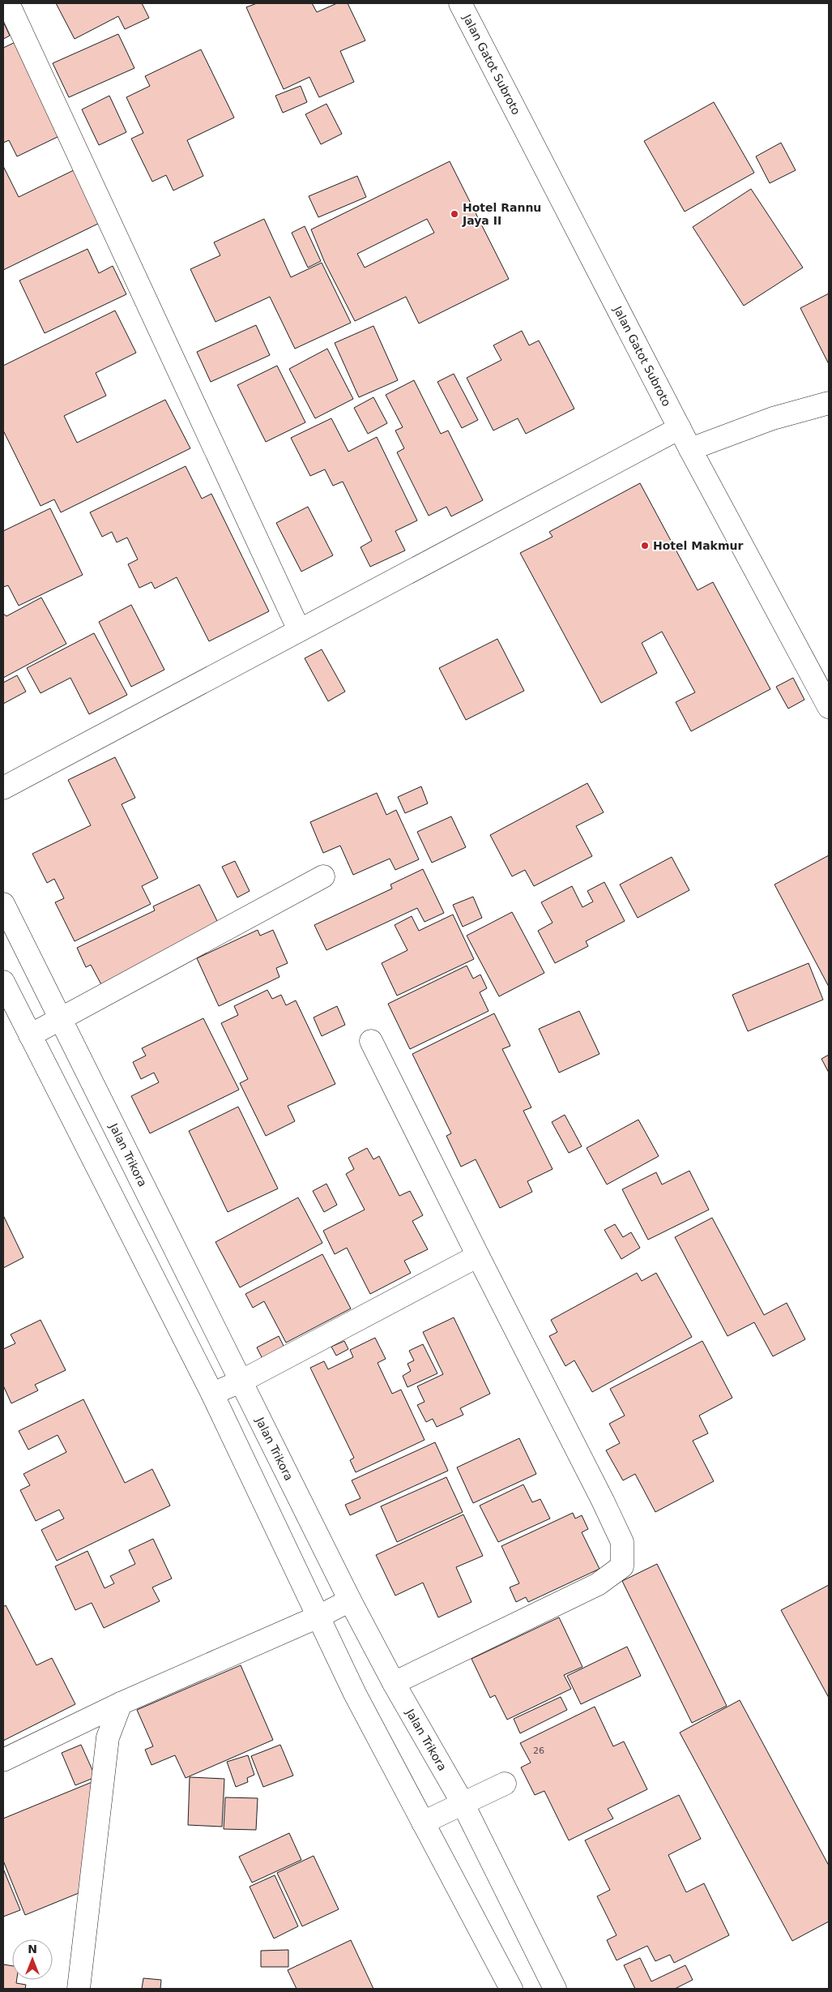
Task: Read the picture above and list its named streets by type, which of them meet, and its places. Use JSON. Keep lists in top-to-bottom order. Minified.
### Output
{"streets":{"street":["Jalan Gatot Subroto","Jalan Trikora"]},"places":["Hotel Rannu Jaya II","Hotel Makmur"],"house_numbers":["26"],"north":"top"}
